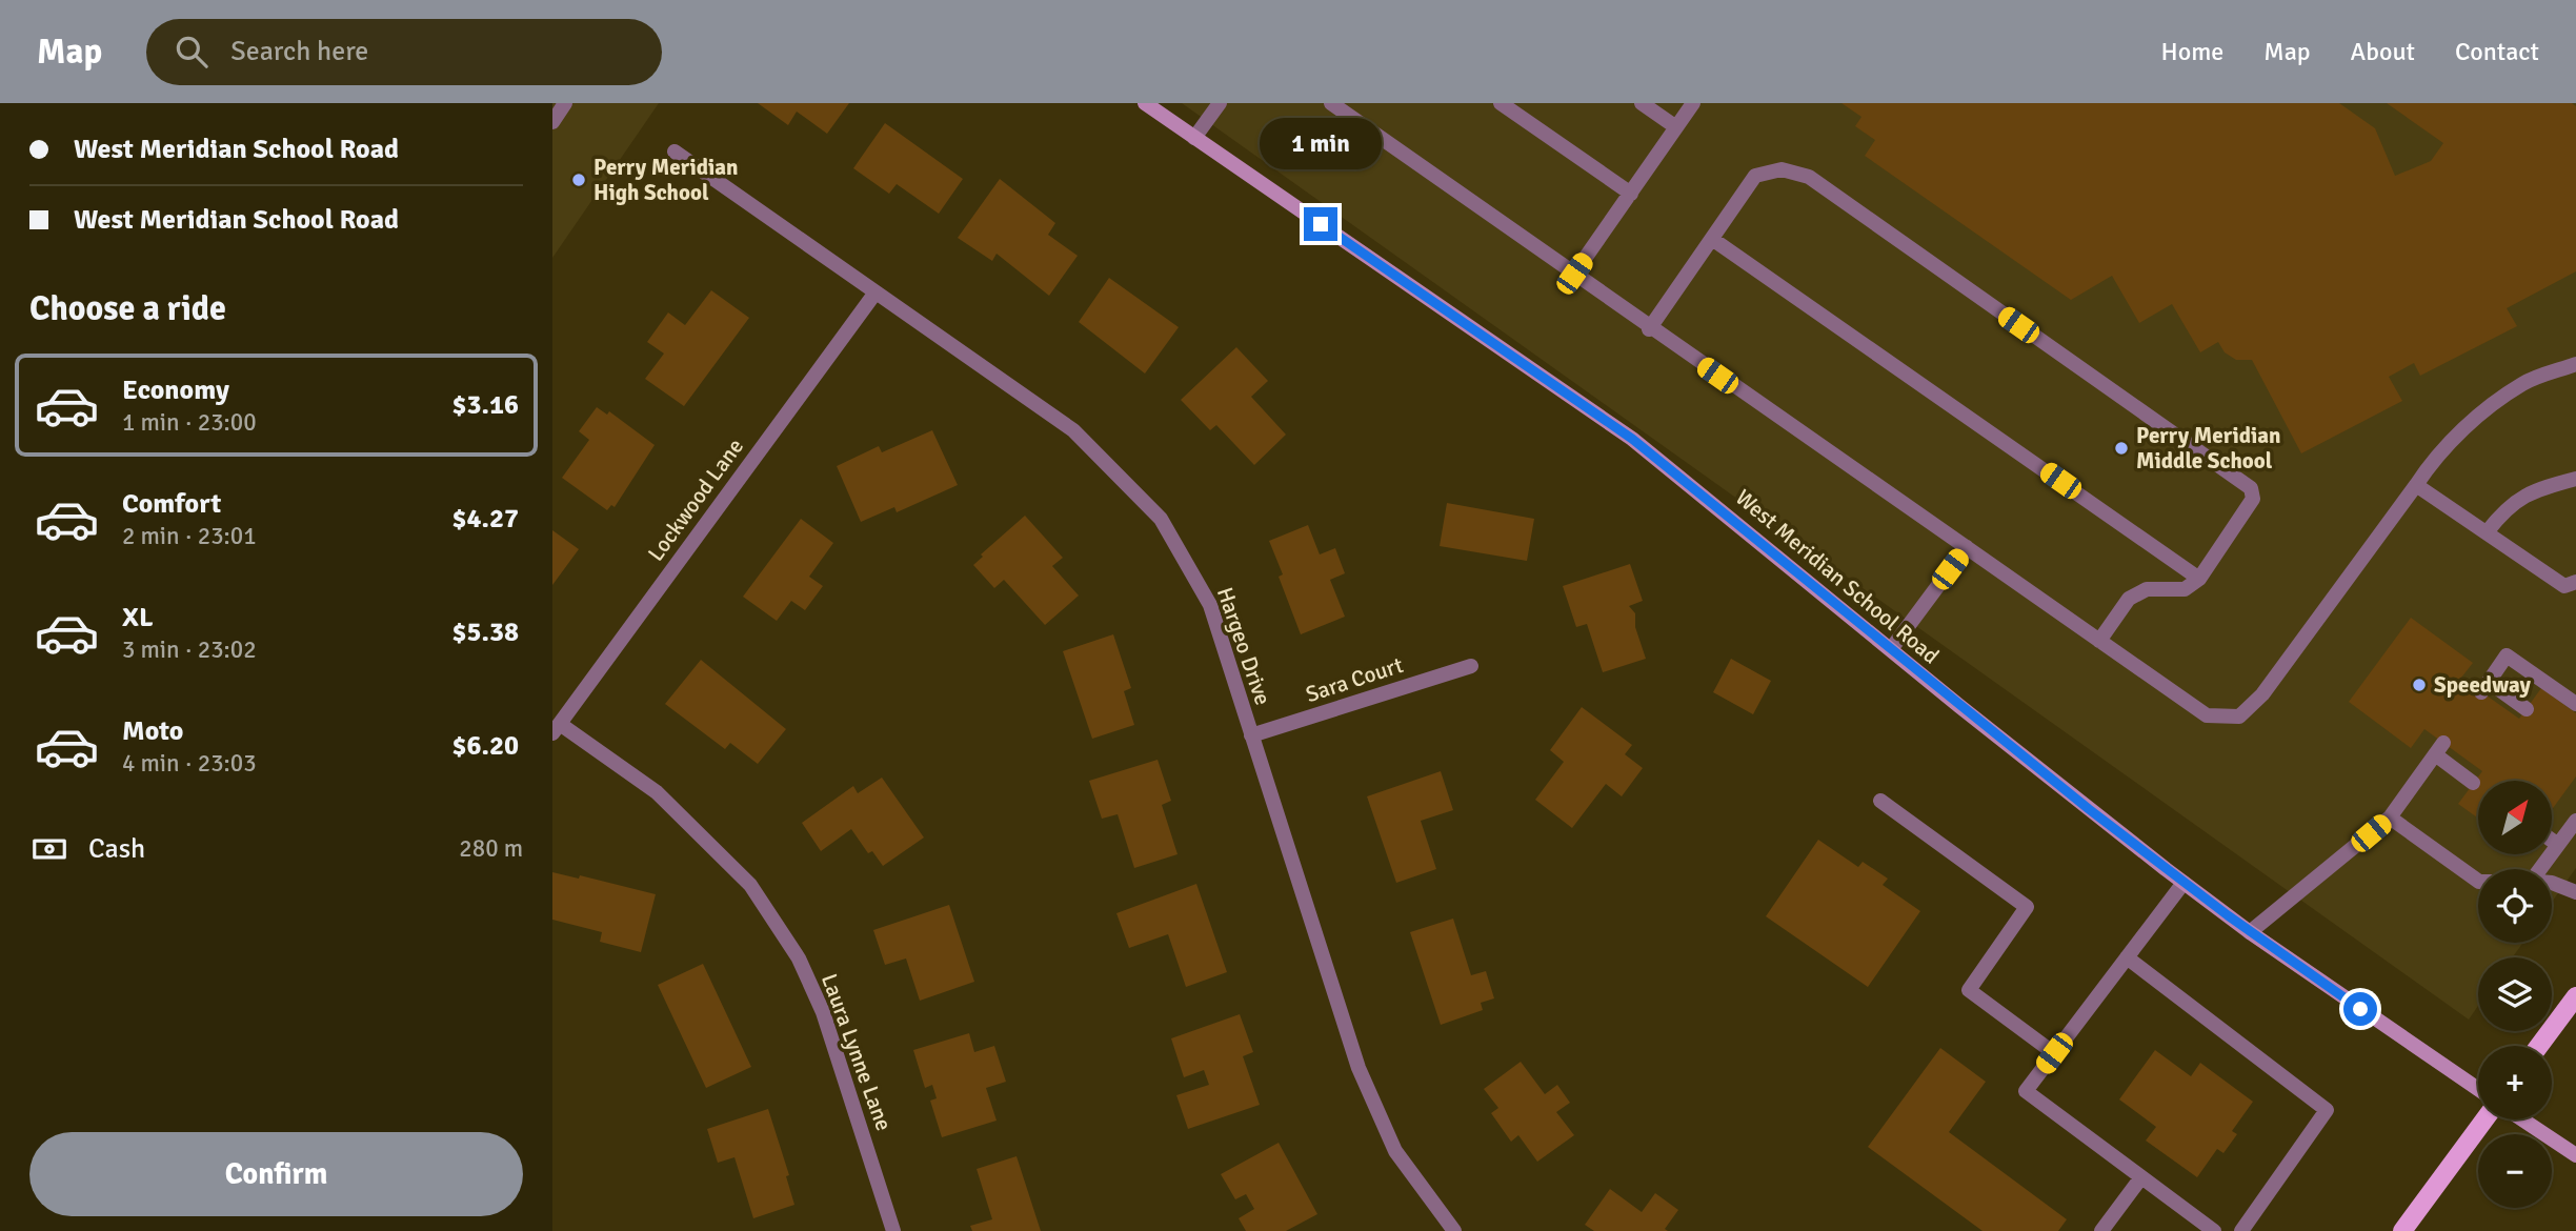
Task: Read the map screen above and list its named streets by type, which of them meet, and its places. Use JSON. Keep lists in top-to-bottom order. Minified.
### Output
{"streets":{"main road":["West Meridian School Road"],"street":["Lockwood Lane","Hargeo Drive","Sara Court","Laura Lynne Lane"]},"crossings":[["Lockwood Lane","Hargeo Drive"],["Lockwood Lane","Laura Lynne Lane"],["Hargeo Drive","Sara Court"]],"places":["Perry Meridian High School","Perry Meridian Middle School","Speedway"],"north":"top right","page":{"header":"Map","search":"Search here","nav":["Home","Map","About","Contact"],"banner":["West Meridian School Road","West Meridian School Road"],"bubble":"1 min","heading":"Choose a ride","list":[{"name":"Economy","note":"1 min · 23:00","value":"$3.16"},{"name":"Comfort","note":"2 min · 23:01","value":"$4.27"},{"name":"XL","note":"3 min · 23:02","value":"$5.38"},{"name":"Moto","note":"4 min · 23:03","value":"$6.20"}],"map_buttons":["+","−"],"pay":["Cash","280 m"],"buttons":"Confirm"}}
